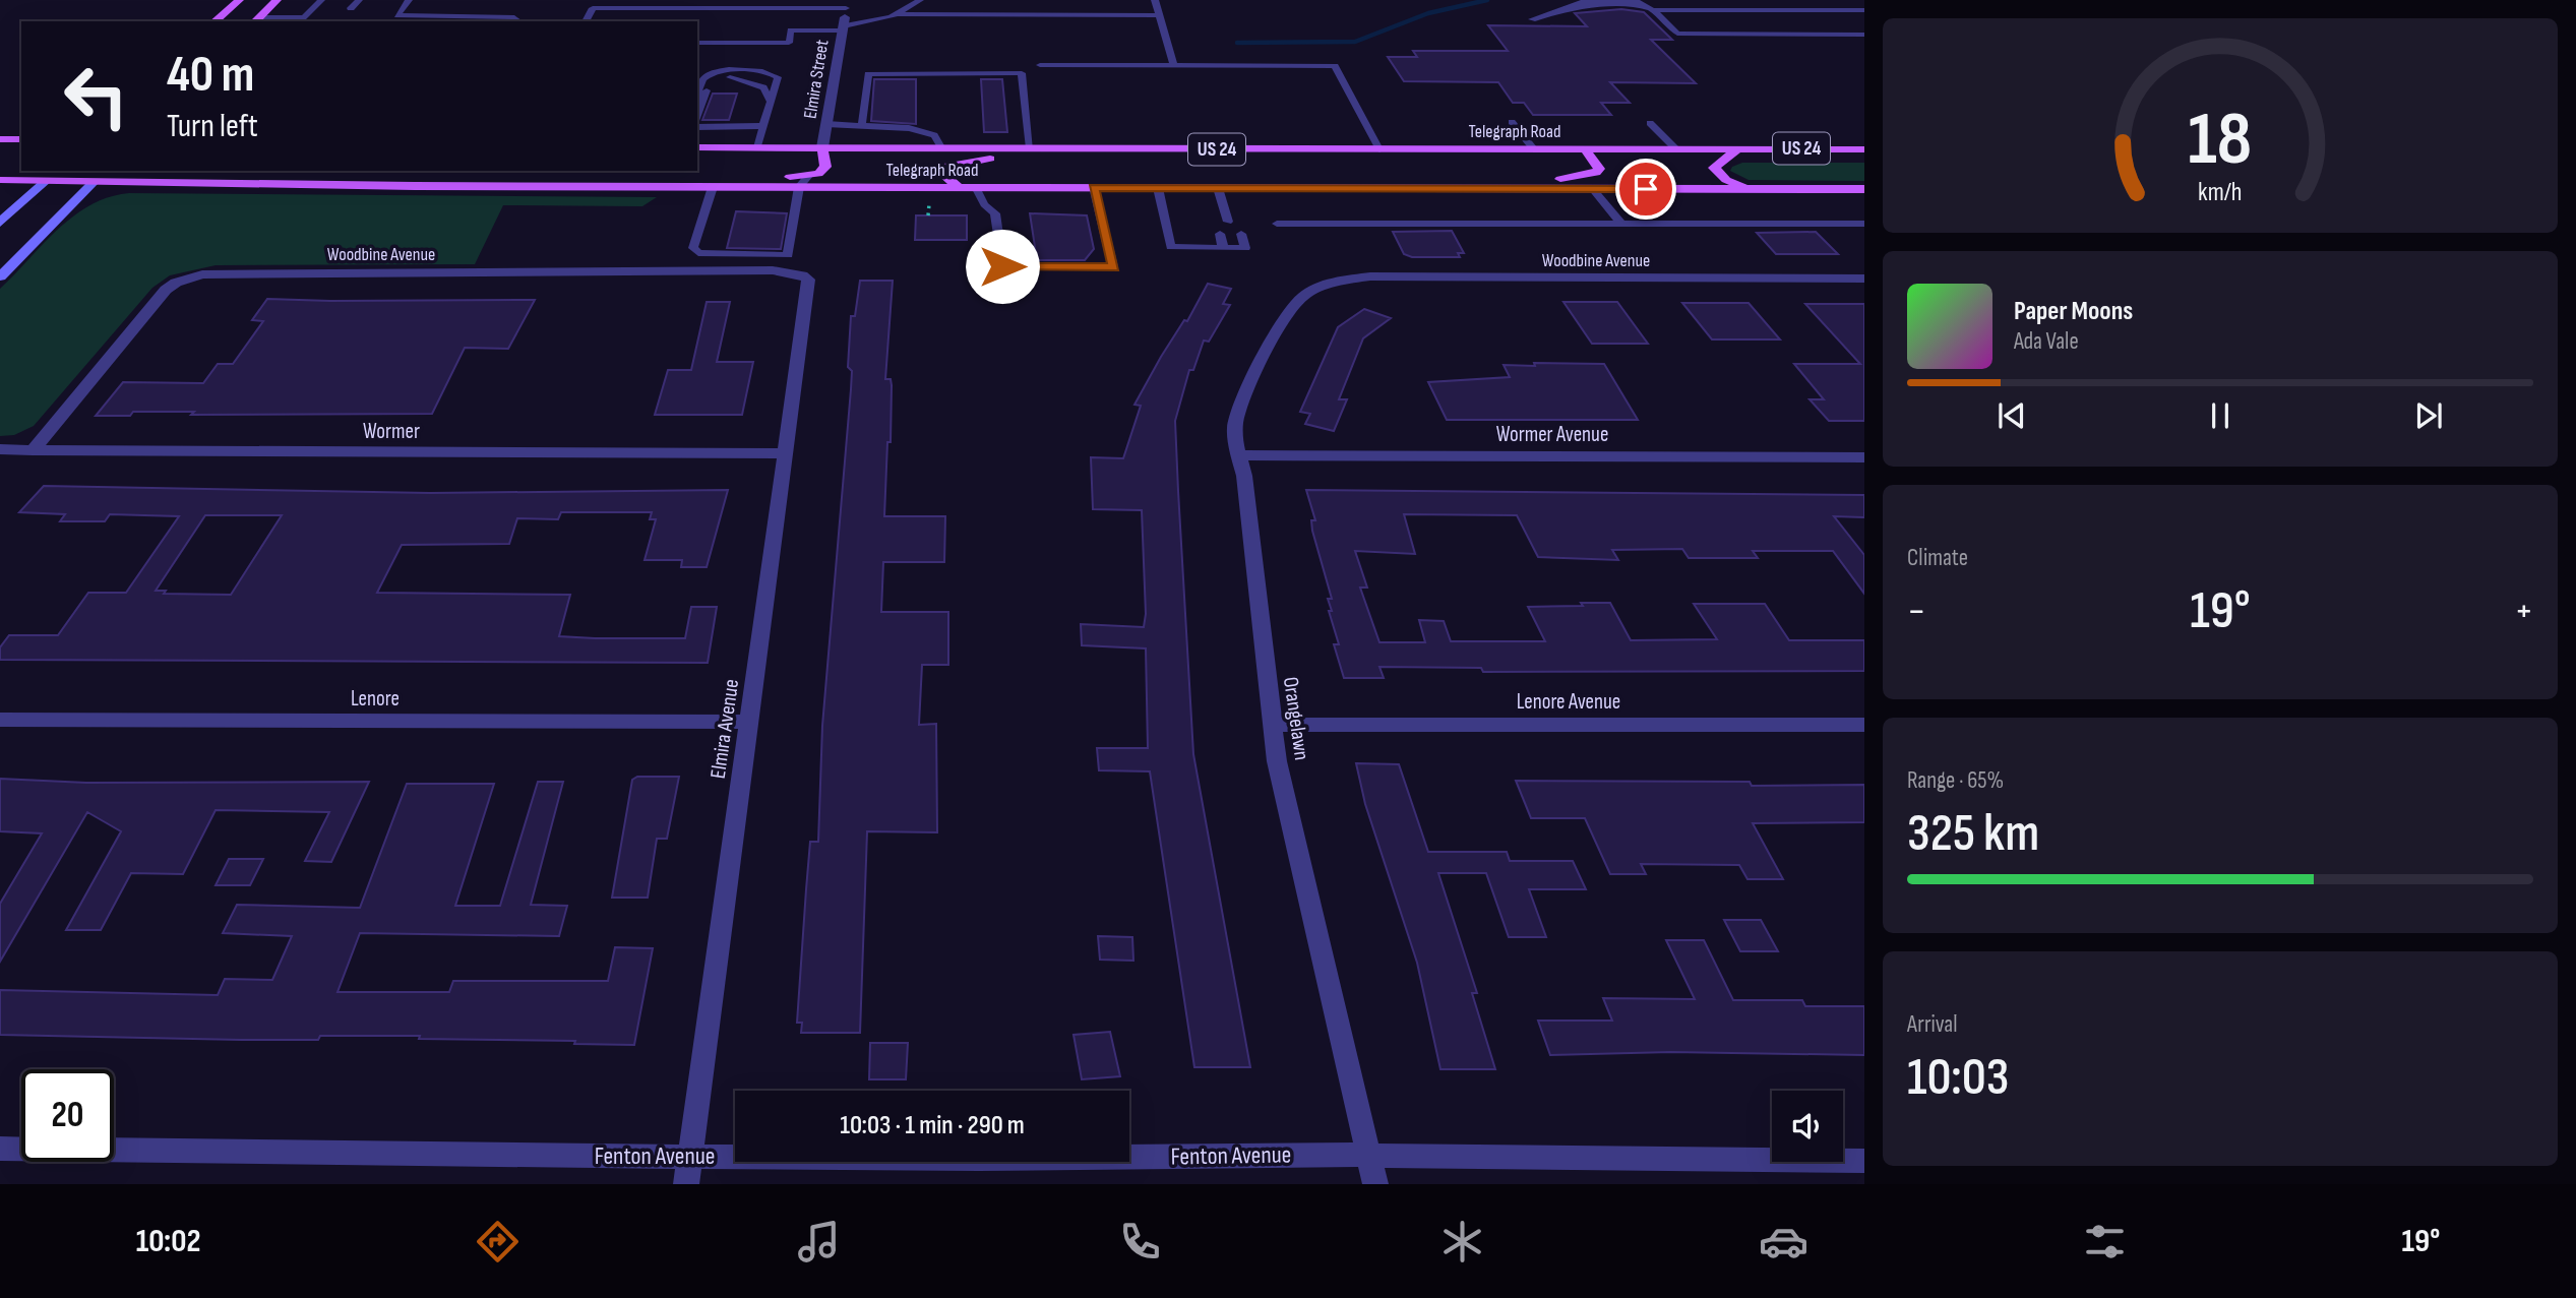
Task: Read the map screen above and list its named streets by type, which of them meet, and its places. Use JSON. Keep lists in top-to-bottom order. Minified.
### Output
{"streets":{"main road":["Telegraph Road","US 24"],"street":["Elmira Street","Woodbine Avenue","Wormer","Wormer Avenue","Lenore","Lenore Avenue","Orangelawn","Elmira Avenue","Fenton Avenue"]},"crossings":[["Elmira Street","Telegraph Road"],["Woodbine Avenue","Wormer"],["Woodbine Avenue","Orangelawn"],["Woodbine Avenue","Elmira Avenue"],["Wormer","Elmira Avenue"],["Wormer Avenue","Orangelawn"],["Lenore","Elmira Avenue"],["Lenore Avenue","Orangelawn"],["Orangelawn","Fenton Avenue"],["Elmira Avenue","Fenton Avenue"]],"page":{"turn":["40 m","Turn left"],"song":["Paper Moons","Ada Vale"],"tile":["Climate",["Range · 65%","325 km"],["Arrival","10:03"]],"heat":["−","19°","+"],"limit":"20","trip":"10:03 · 1 min · 290 m","tabs":["10:02","19°"],"gauge":["18","km/h"]}}
